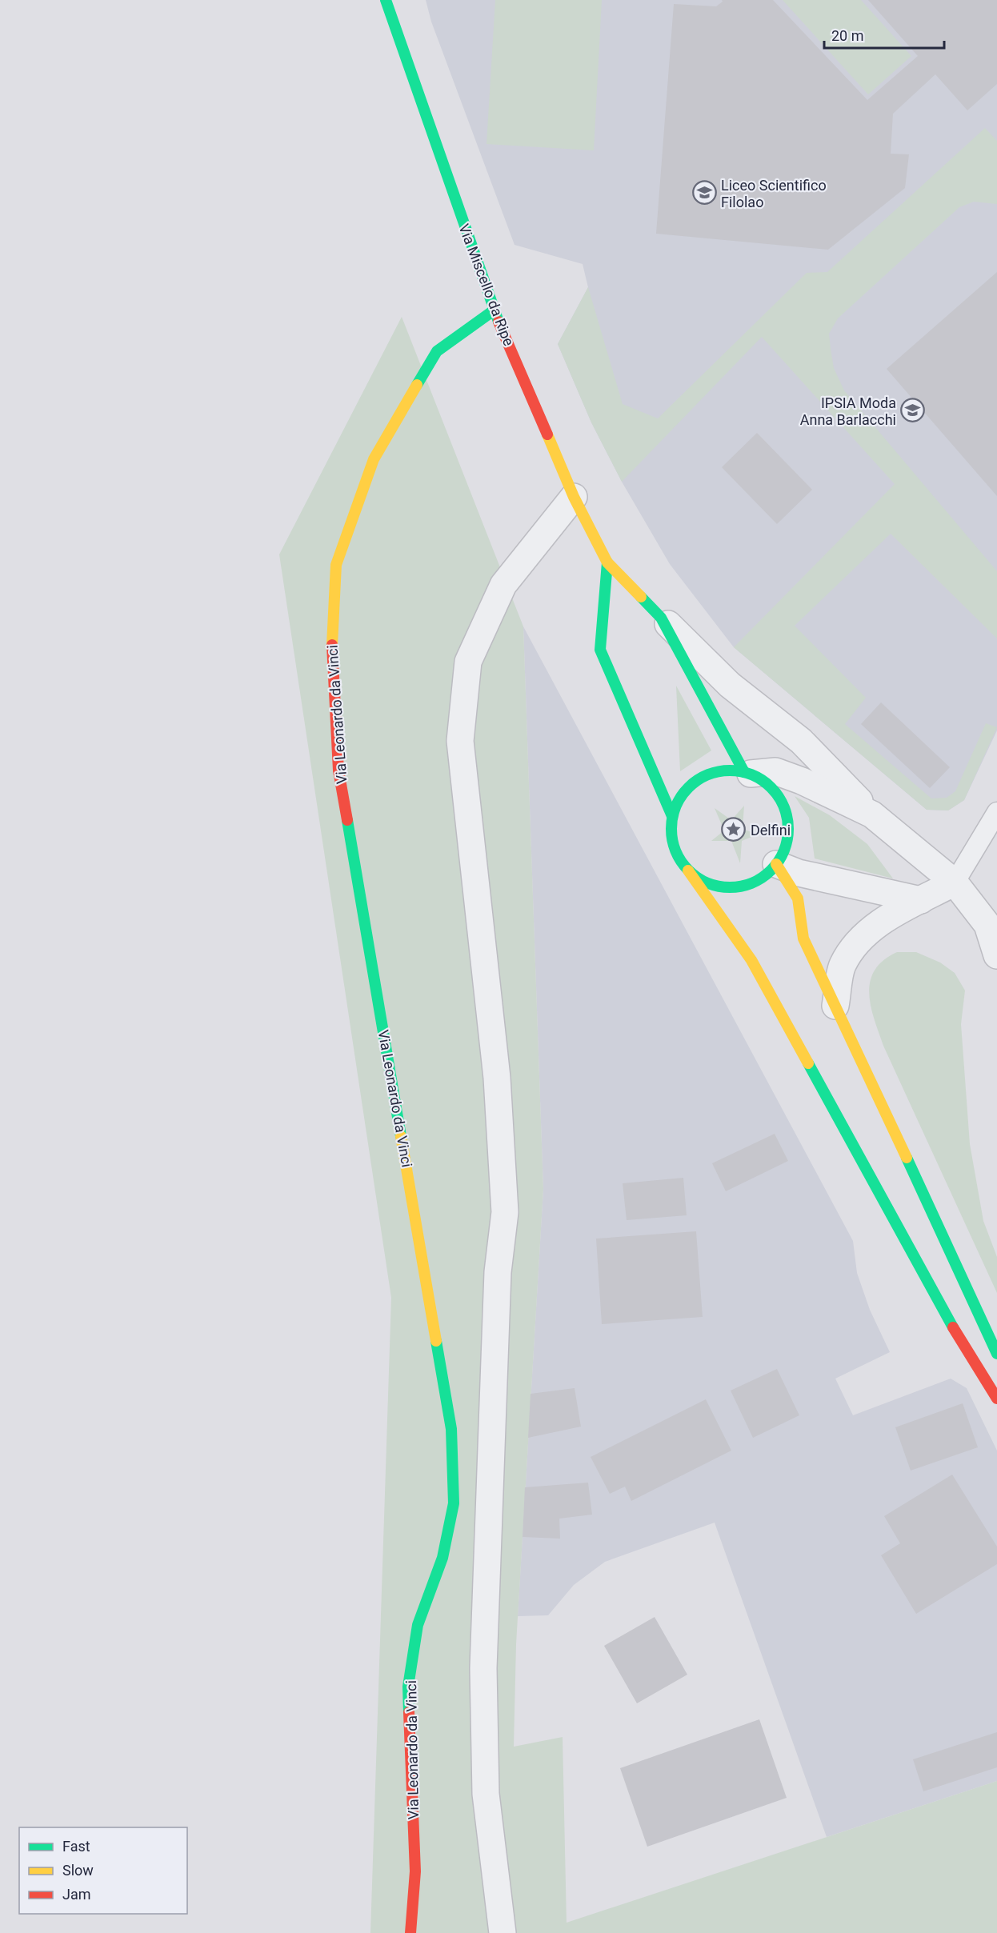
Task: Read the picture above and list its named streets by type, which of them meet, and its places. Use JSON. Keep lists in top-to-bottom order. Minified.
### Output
{"streets":{"main road":["Via Miscello da Ripe","Via Leonardo da Vinci"]},"crossings":[["Via Miscello da Ripe","Via Leonardo da Vinci"]],"places":{"school or university":["Liceo Scientifico Filolao","IPSIA Moda Anna Barlacchi"],"place":["Delfini"]},"legend":["Fast","Slow","Jam"],"scale_bar":"20 m"}
